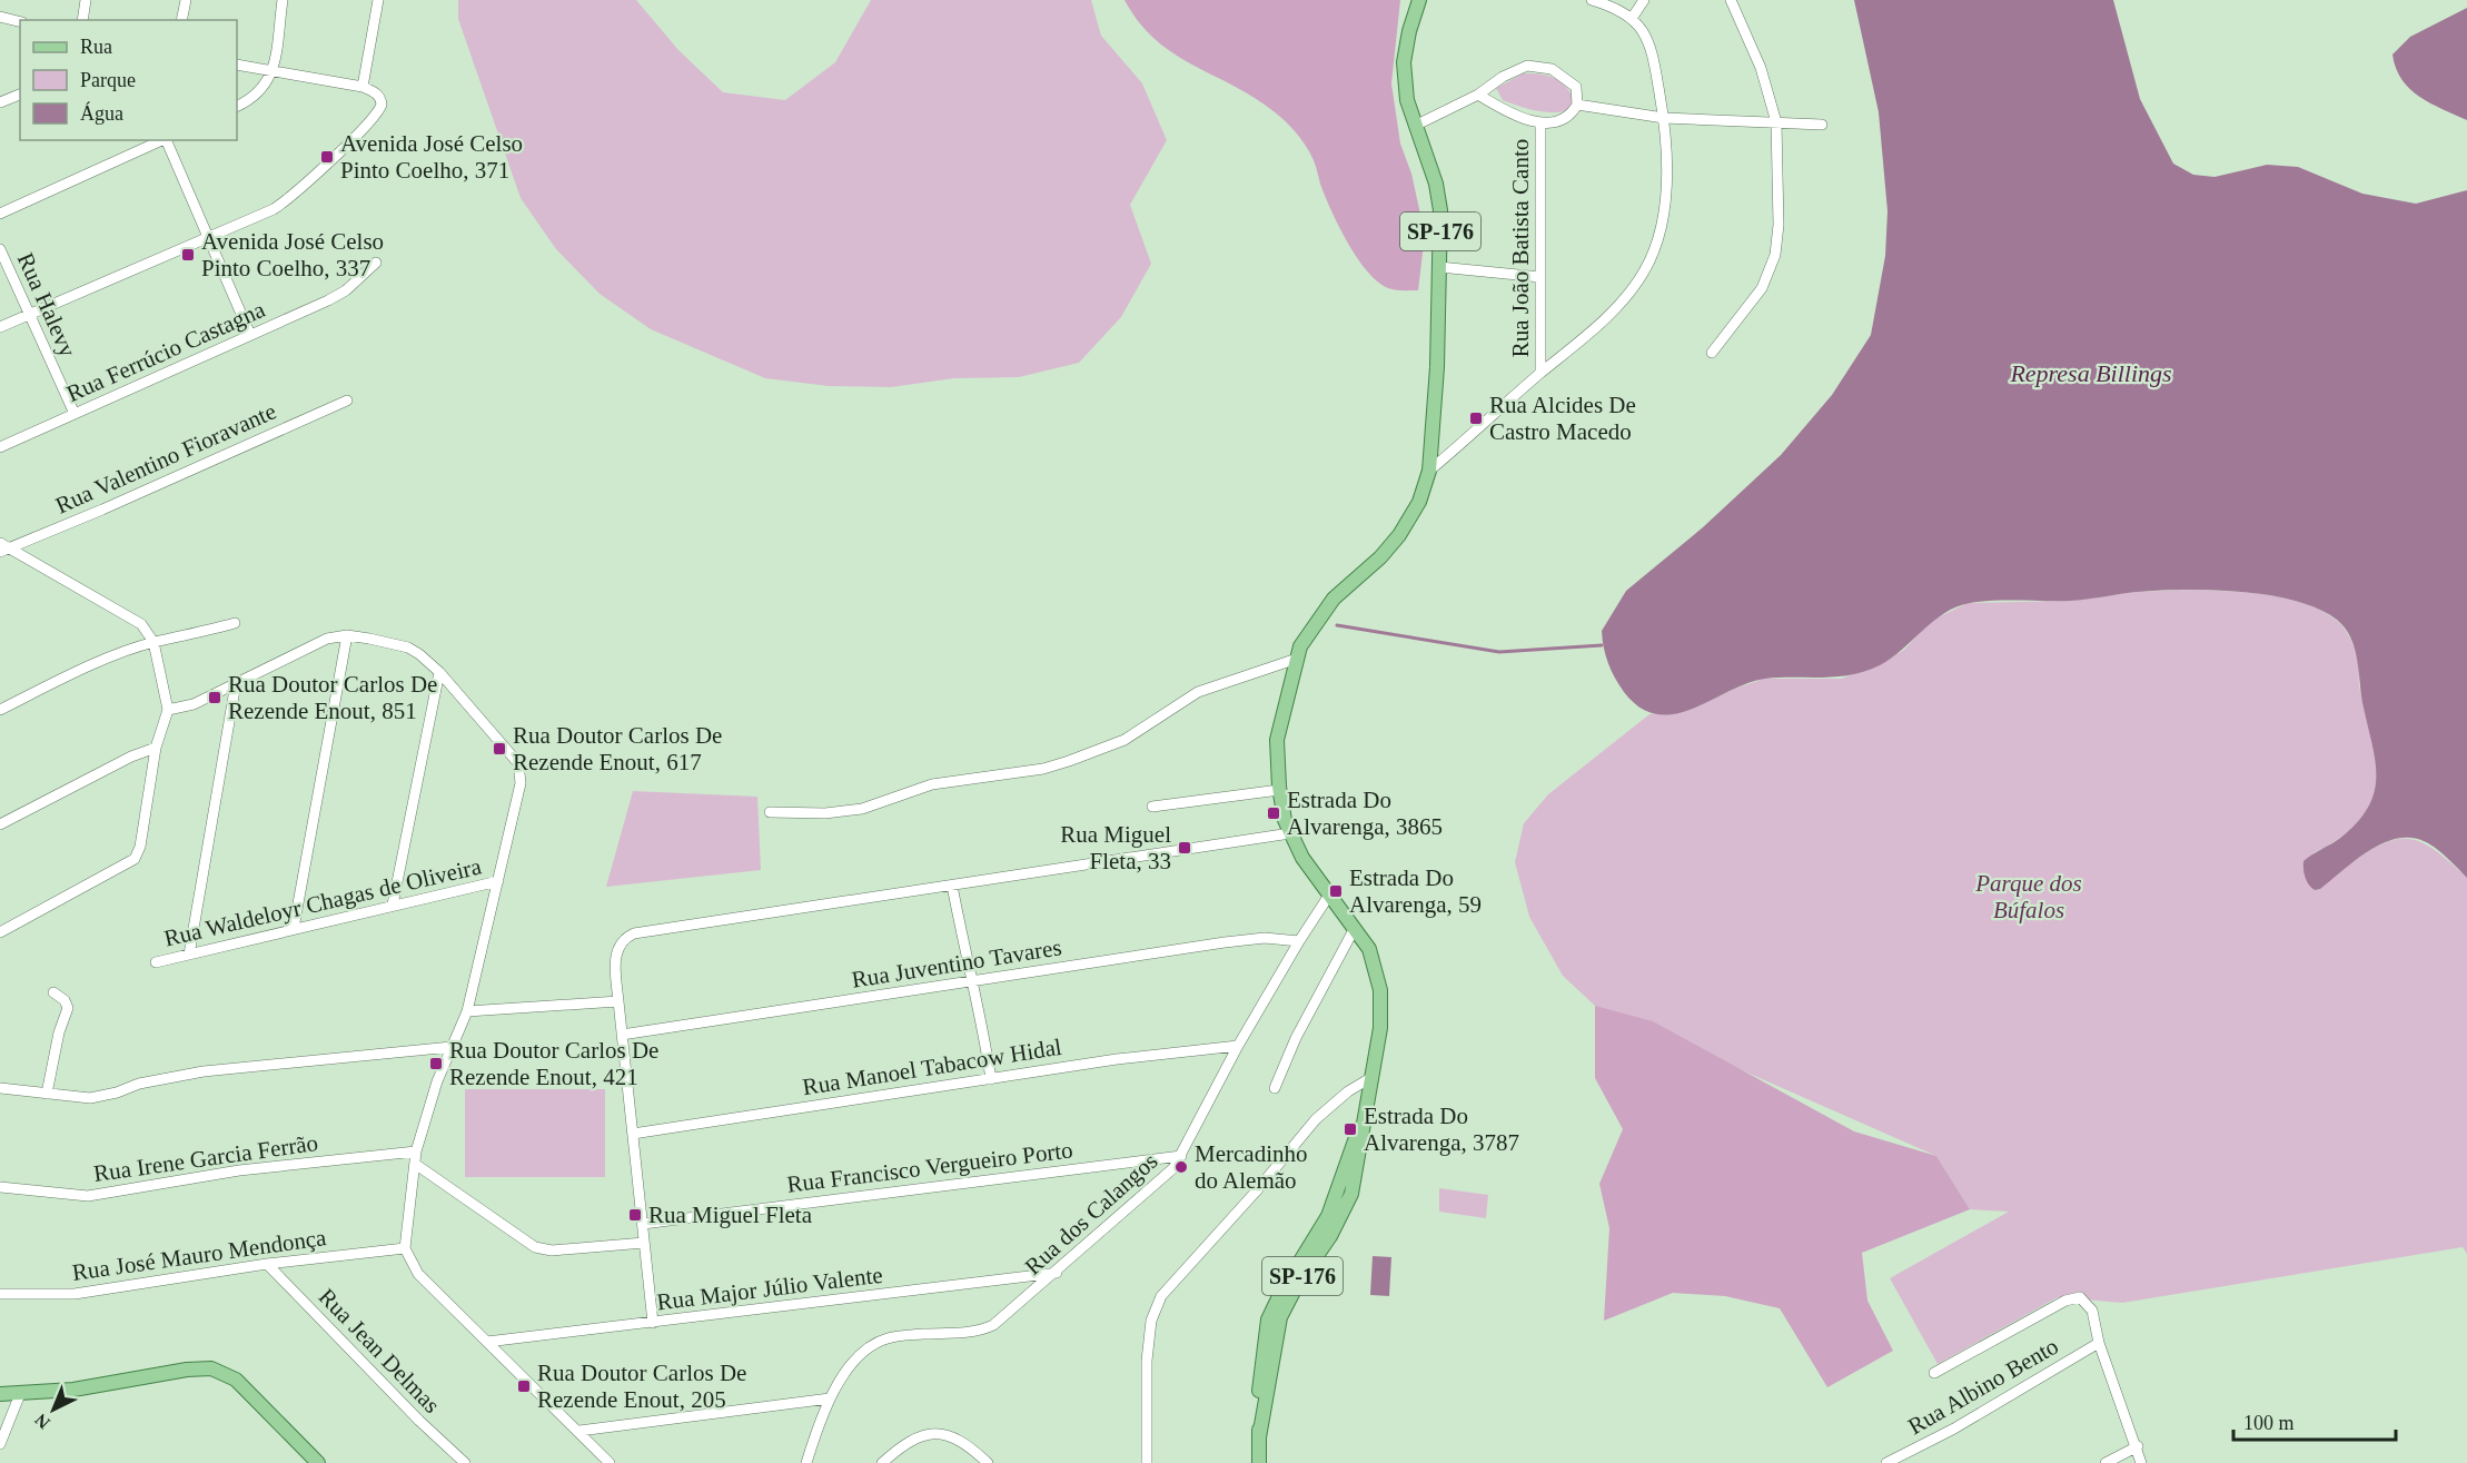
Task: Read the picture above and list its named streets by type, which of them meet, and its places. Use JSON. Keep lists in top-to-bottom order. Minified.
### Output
{"streets":{"main road":["SP-176"],"street":["Rua João Batista Canto","Rua Halevy","Rua Ferrúcio Castagna","Rua Valentino Fioravante","Rua Waldeloyr Chagas de Oliveira","Rua Juventino Tavares","Rua Manoel Tabacow Hidal","Rua Irene Garcia Ferrão","Rua Francisco Vergueiro Porto","Rua dos Calangos","Rua José Mauro Mendonça","Rua Major Júlio Valente","Rua Jean Delmas","Rua Albino Bento"]},"crossings":[["SP-176","Rua dos Calangos"],["Rua Halevy","Rua Ferrúcio Castagna"],["Rua Juventino Tavares","Rua dos Calangos"],["Rua Manoel Tabacow Hidal","Rua dos Calangos"],["Rua Francisco Vergueiro Porto","Rua dos Calangos"],["Rua dos Calangos","Rua Major Júlio Valente"],["Rua José Mauro Mendonça","Rua Jean Delmas"]],"water":["Represa Billings"],"parks":["Parque dos Búfalos"],"places":{"transit":["Avenida José Celso Pinto Coelho, 371","Avenida José Celso Pinto Coelho, 337","Rua Alcides De Castro Macedo","Rua Doutor Carlos De Rezende Enout, 851","Rua Doutor Carlos De Rezende Enout, 617","Estrada Do Alvarenga, 3865","Rua Miguel Fleta, 33","Estrada Do Alvarenga, 59","Rua Doutor Carlos De Rezende Enout, 421","Estrada Do Alvarenga, 3787","Rua Miguel Fleta","Rua Doutor Carlos De Rezende Enout, 205"],"other":["Mercadinho do Alemão"]},"legend":["Rua","Parque","Água"],"scale_bar":"100 m","north":"bottom left"}
